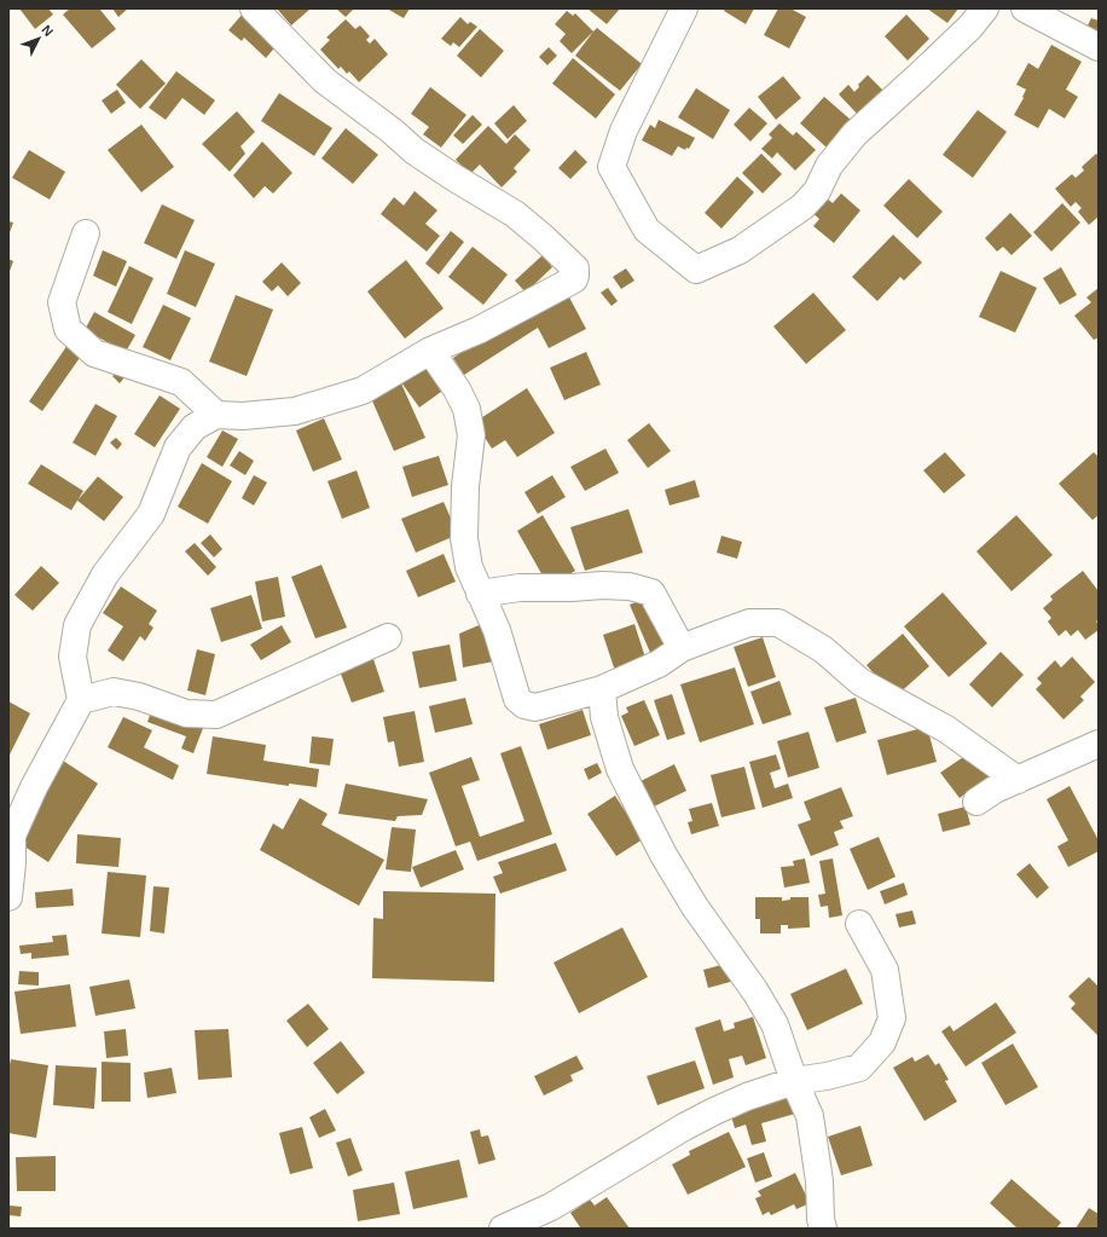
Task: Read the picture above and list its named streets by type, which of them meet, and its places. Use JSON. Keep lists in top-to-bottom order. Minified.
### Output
{"north":"top right"}
